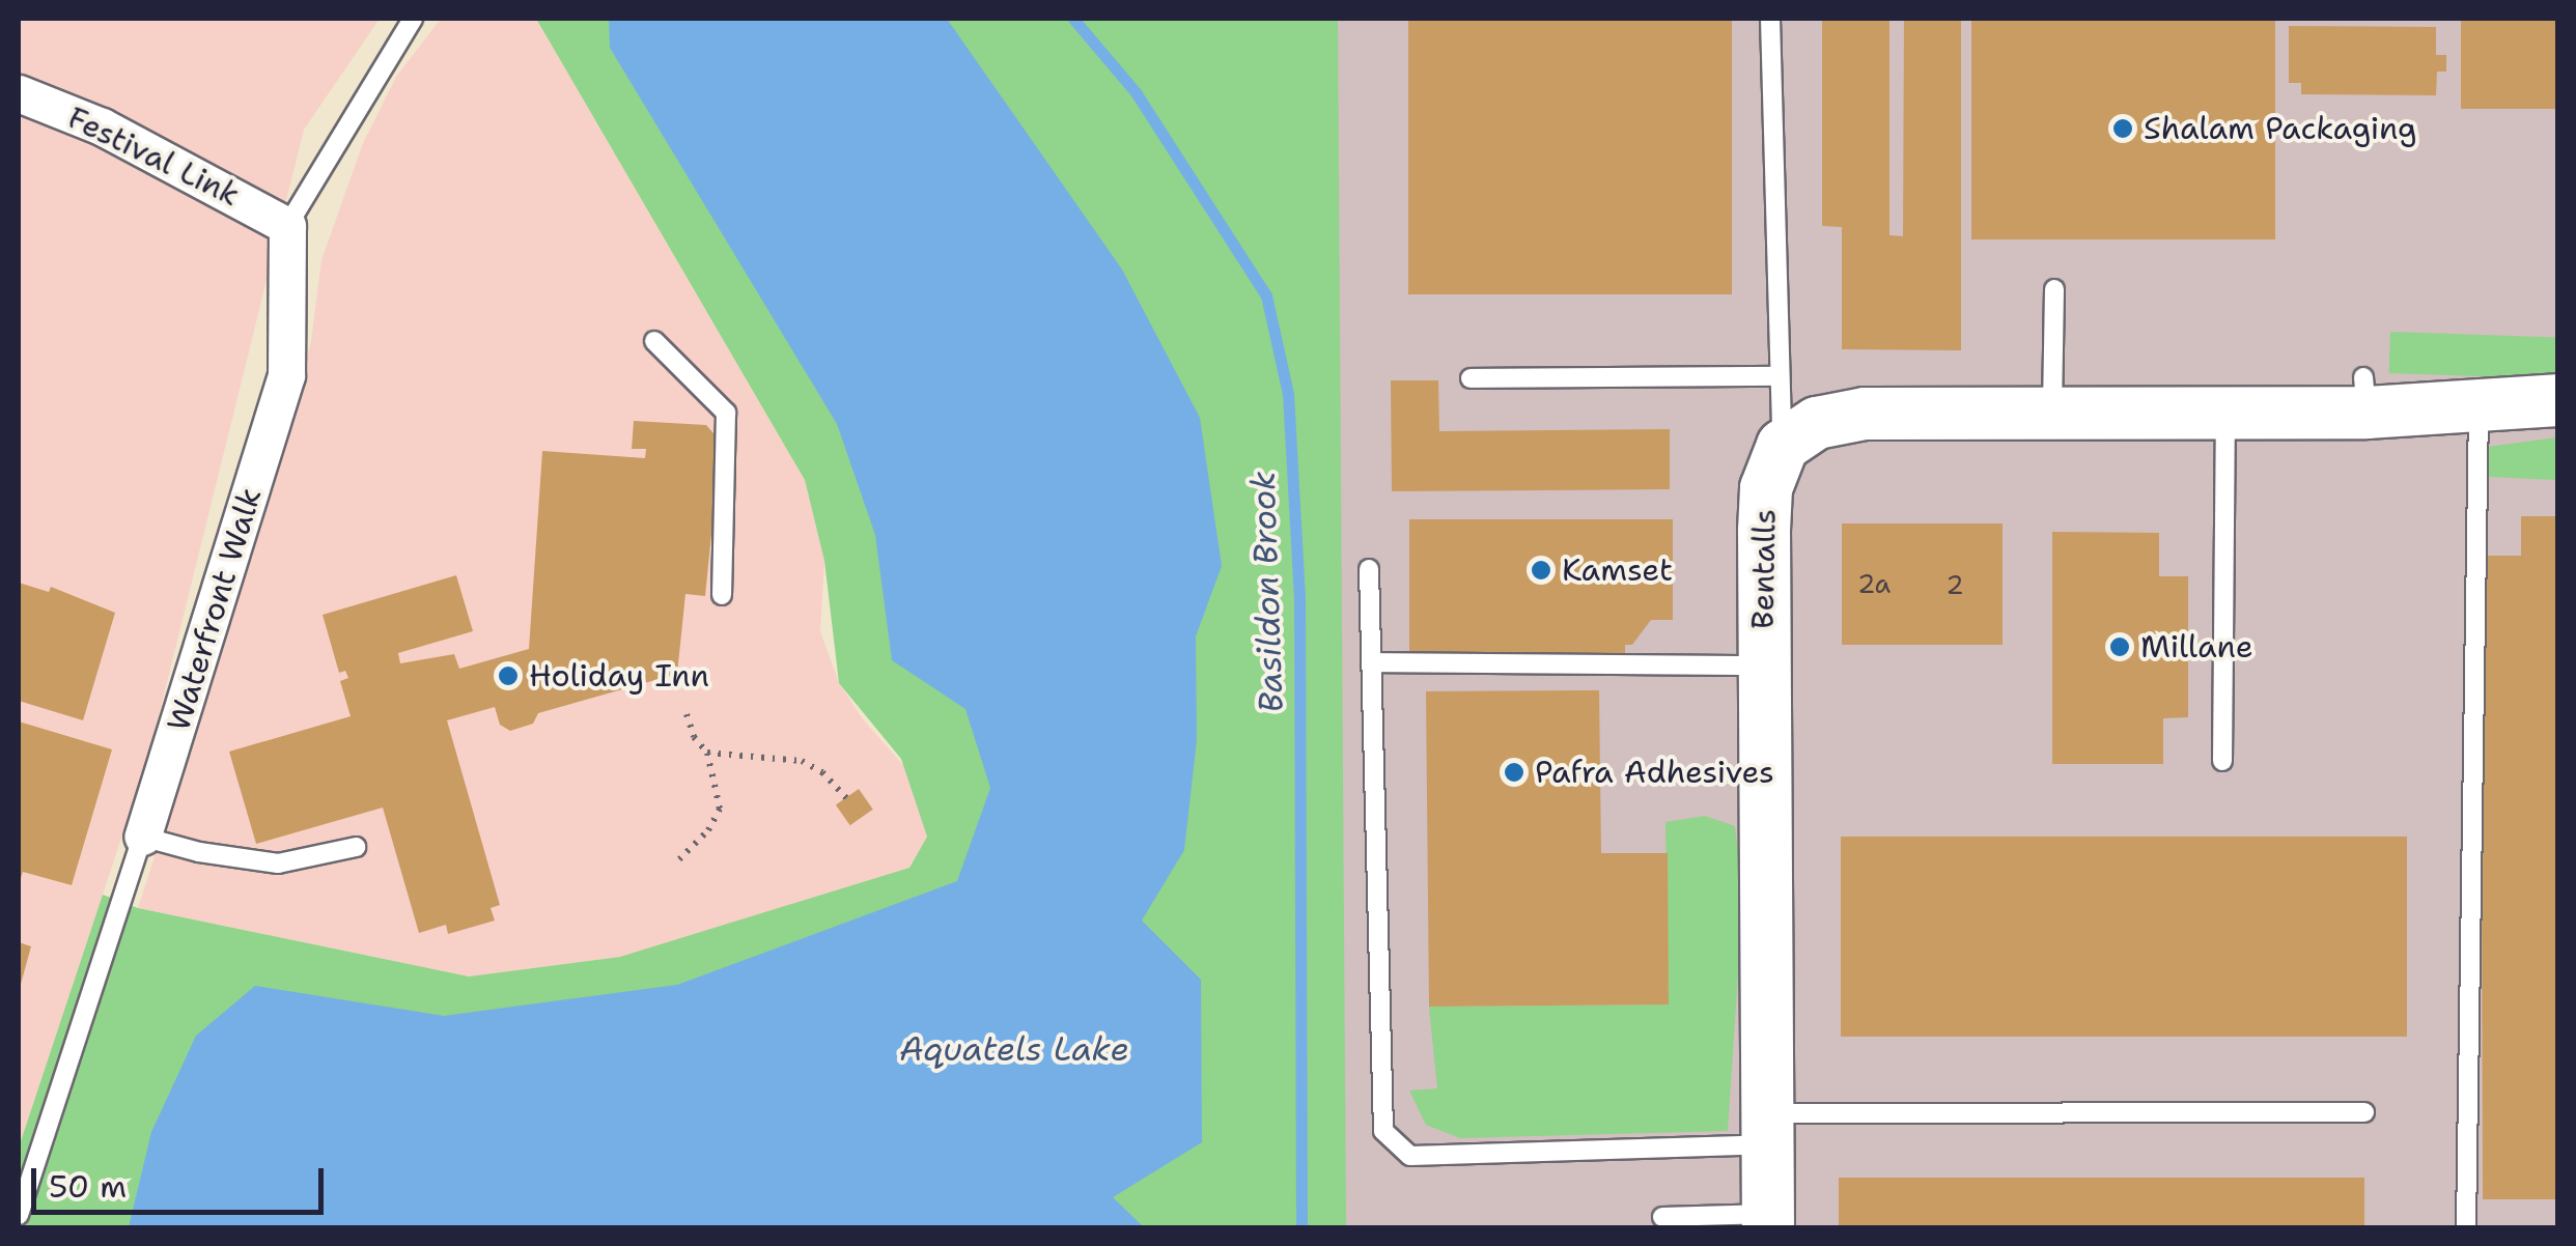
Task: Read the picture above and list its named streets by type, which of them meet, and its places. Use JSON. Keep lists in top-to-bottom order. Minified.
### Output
{"streets":{"street":["Festival Link","Bentalls","Waterfront Walk"]},"crossings":[["Festival Link","Waterfront Walk"]],"water":["Basildon Brook","Aquatels Lake"],"places":["Shalam Packaging","Kamset","Millane","Holiday Inn","Pafra Adhesives"],"house_numbers":["2a","2"],"scale_bar":"50 m"}
